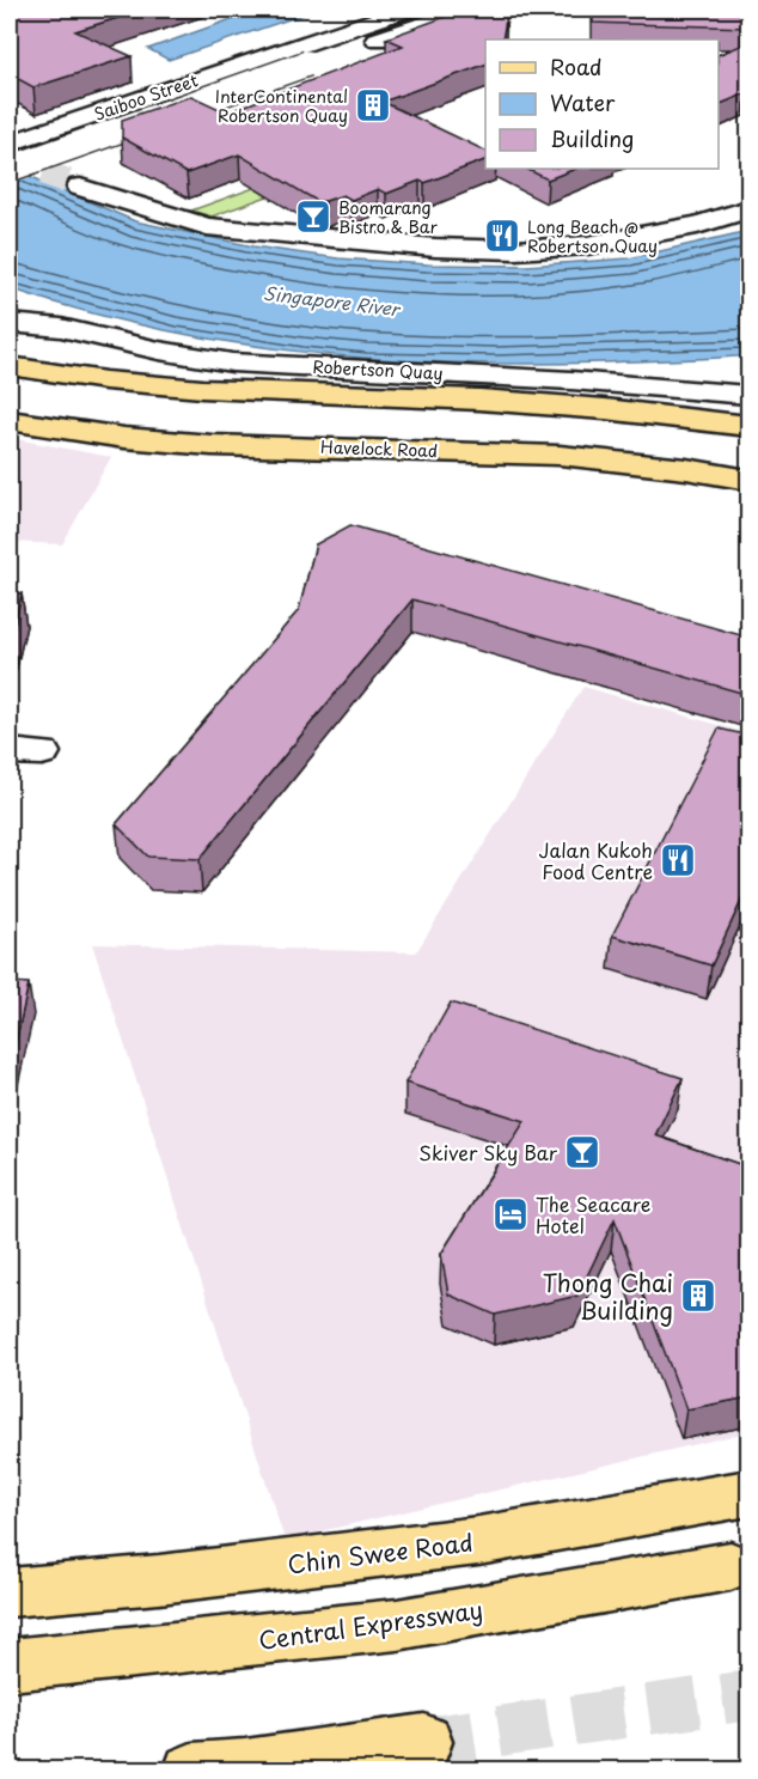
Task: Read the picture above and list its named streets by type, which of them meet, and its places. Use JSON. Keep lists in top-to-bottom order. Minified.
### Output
{"streets":{"main road":["Havelock Road","Chin Swee Road","Central Expressway"],"street":["Saiboo Street","Robertson Quay"]},"water":["Singapore River"],"places":{"building":["InterContinental Robertson Quay","Thong Chai Building"],"bar":["Boomarang Bistro & Bar","Skiver Sky Bar"],"restaurant":["Long Beach @ Robertson Quay","Jalan Kukoh Food Centre"],"hotel":["The Seacare Hotel"]},"legend":["Road","Water","Building"]}
